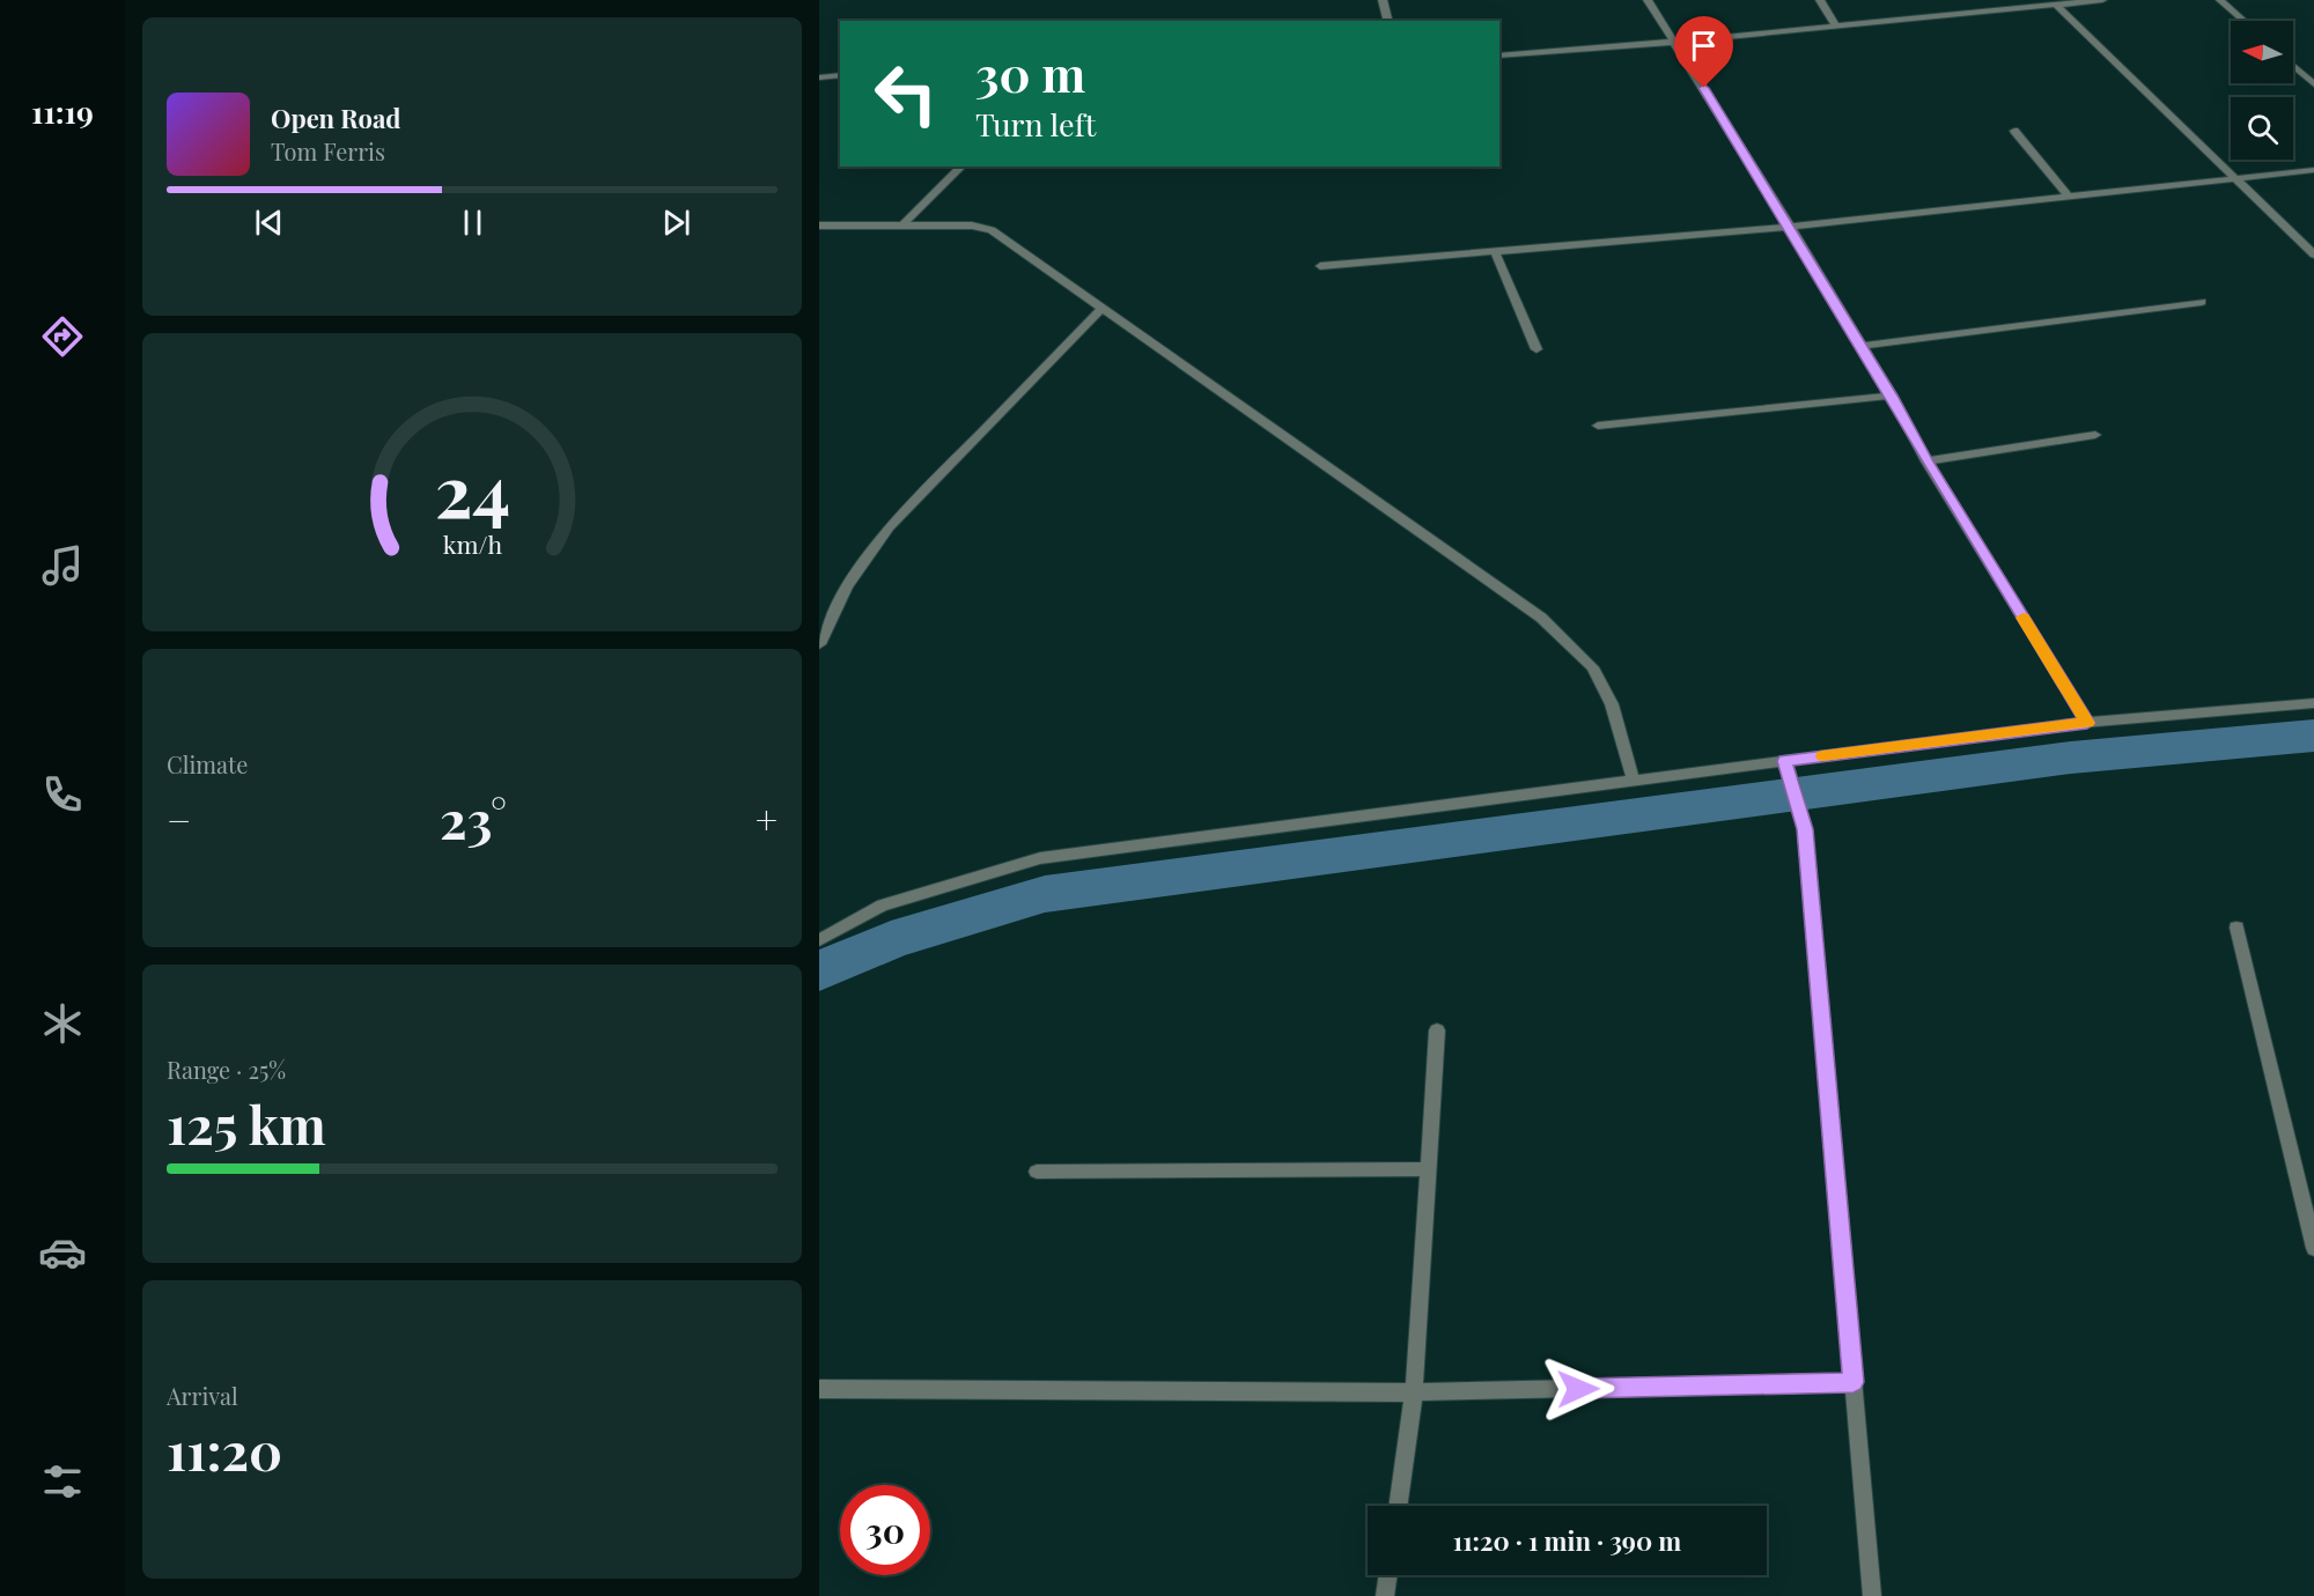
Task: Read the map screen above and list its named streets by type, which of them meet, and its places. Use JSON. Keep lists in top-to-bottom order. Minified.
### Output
{"north":"left","page":{"tabs":"11:19","turn":["30 m","Turn left"],"song":["Open Road","Tom Ferris"],"tile":["Climate",["Range · 25%","125 km"],["Arrival","11:20"]],"heat":["−","23°","+"],"limit":"30","trip":"11:20 · 1 min · 390 m","gauge":["24","km/h"]}}
